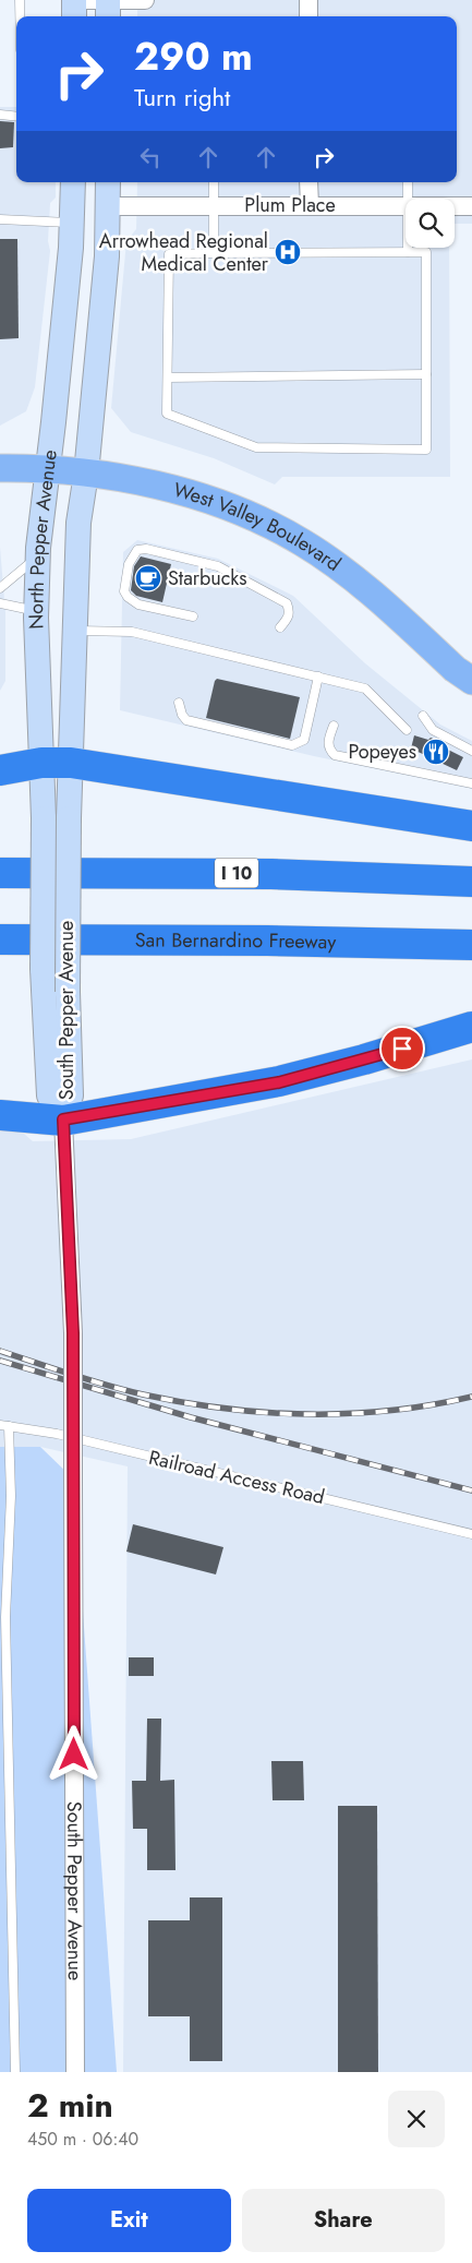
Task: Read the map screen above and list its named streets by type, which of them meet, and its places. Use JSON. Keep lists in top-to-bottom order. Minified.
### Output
{"streets":{"highway":["I 10","San Bernardino Freeway"],"main road":["West Valley Boulevard","North Pepper Avenue","South Pepper Avenue"],"street":["Plum Place"],"lane":["Railroad Access Road"]},"crossings":[["Plum Place","North Pepper Avenue"],["West Valley Boulevard","North Pepper Avenue"],["North Pepper Avenue","South Pepper Avenue"]],"places":{"hospital":["Arrowhead Regional Medical Center"],"cafe":["Starbucks"],"restaurant":["Popeyes"]},"page":{"turn":["290 m","Turn right"],"heading":["2 min","450 m · 06:40"],"buttons":["Exit","Share"]}}
